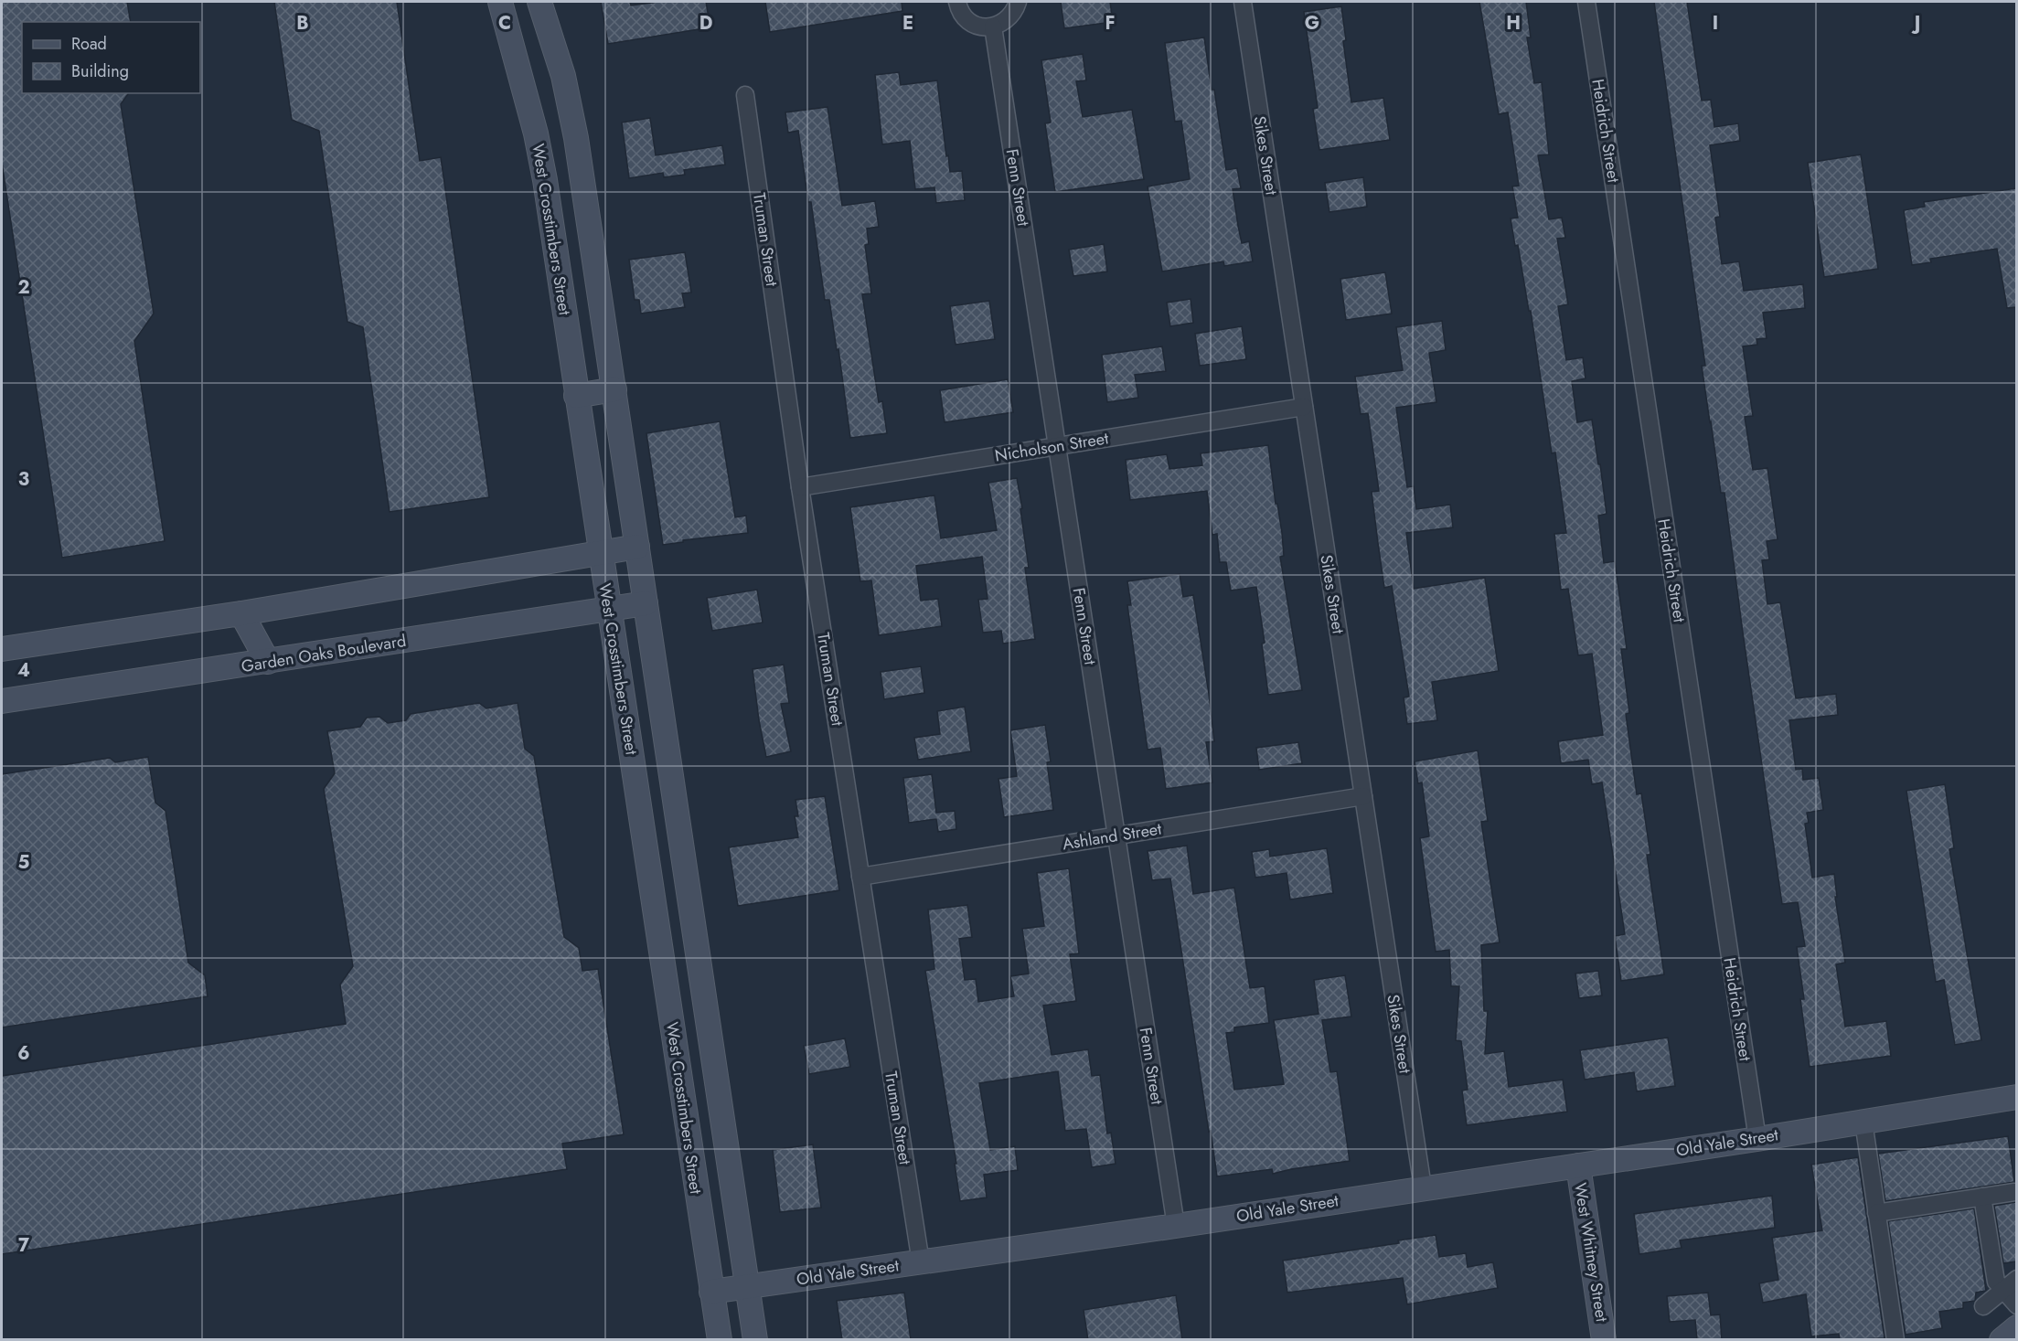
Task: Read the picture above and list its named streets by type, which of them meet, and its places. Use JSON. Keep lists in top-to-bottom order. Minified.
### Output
{"streets":{"main road":["West Crosstimbers Street","Garden Oaks Boulevard","Old Yale Street","West Whitney Street"],"street":["Heidrich Street","Sikes Street","Fenn Street","Truman Street","Nicholson Street","Ashland Street"]},"crossings":[["Heidrich Street","Old Yale Street"],["Sikes Street","Nicholson Street"],["Sikes Street","Ashland Street"],["Sikes Street","Old Yale Street"],["Fenn Street","Nicholson Street"],["Fenn Street","Ashland Street"],["Fenn Street","Old Yale Street"],["West Crosstimbers Street","Garden Oaks Boulevard"],["West Crosstimbers Street","Old Yale Street"],["Truman Street","Nicholson Street"],["Truman Street","Ashland Street"],["Truman Street","Old Yale Street"],["Old Yale Street","West Whitney Street"]],"legend":["Road","Building"],"grid":{"columns":["B","C","D","E","F","G","H","I","J"],"rows":["2","3","4","5","6","7"]}}
